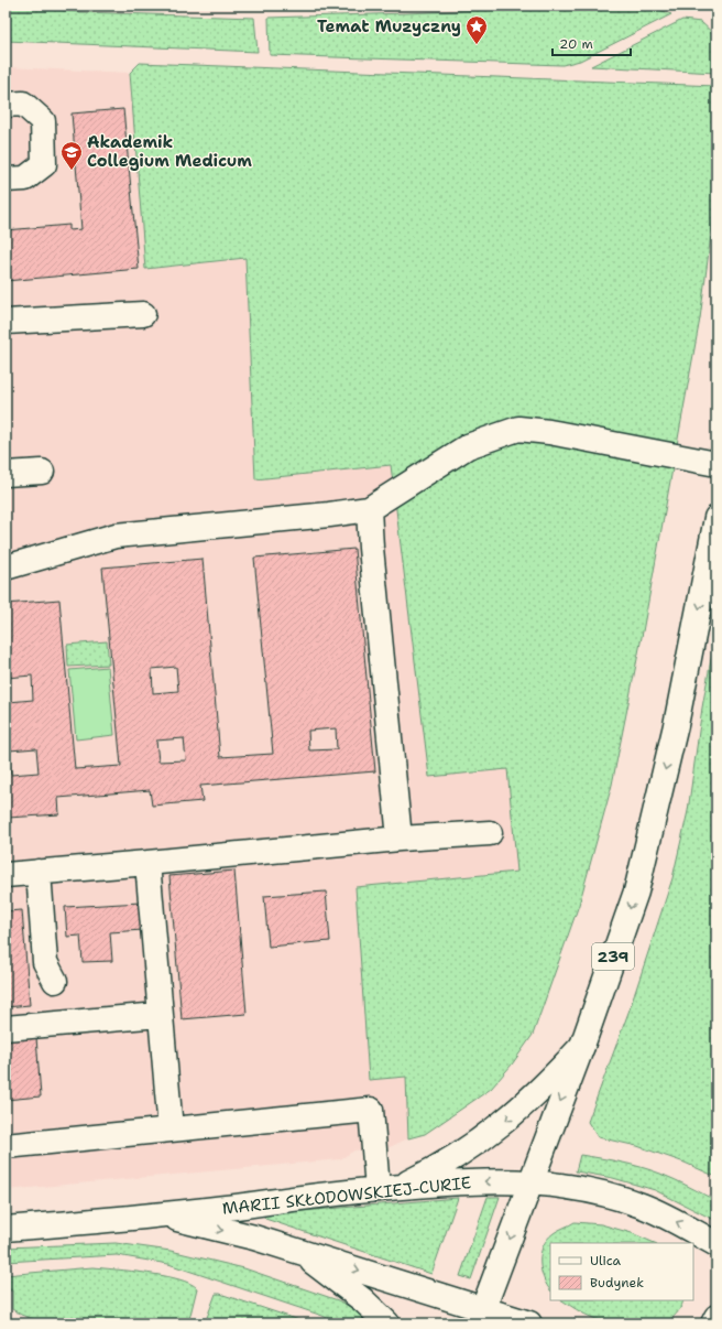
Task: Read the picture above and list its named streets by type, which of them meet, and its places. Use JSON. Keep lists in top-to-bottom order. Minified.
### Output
{"streets":{"street":["239","MARII SKŁODOWSKIEJ-CURIE"]},"crossings":[["239","MARII SKŁODOWSKIEJ-CURIE"]],"places":{"place":["Temat Muzyczny"],"school or university":["Akademik Collegium Medicum"]},"legend":["Ulica","Budynek"],"scale_bar":"20 m"}
